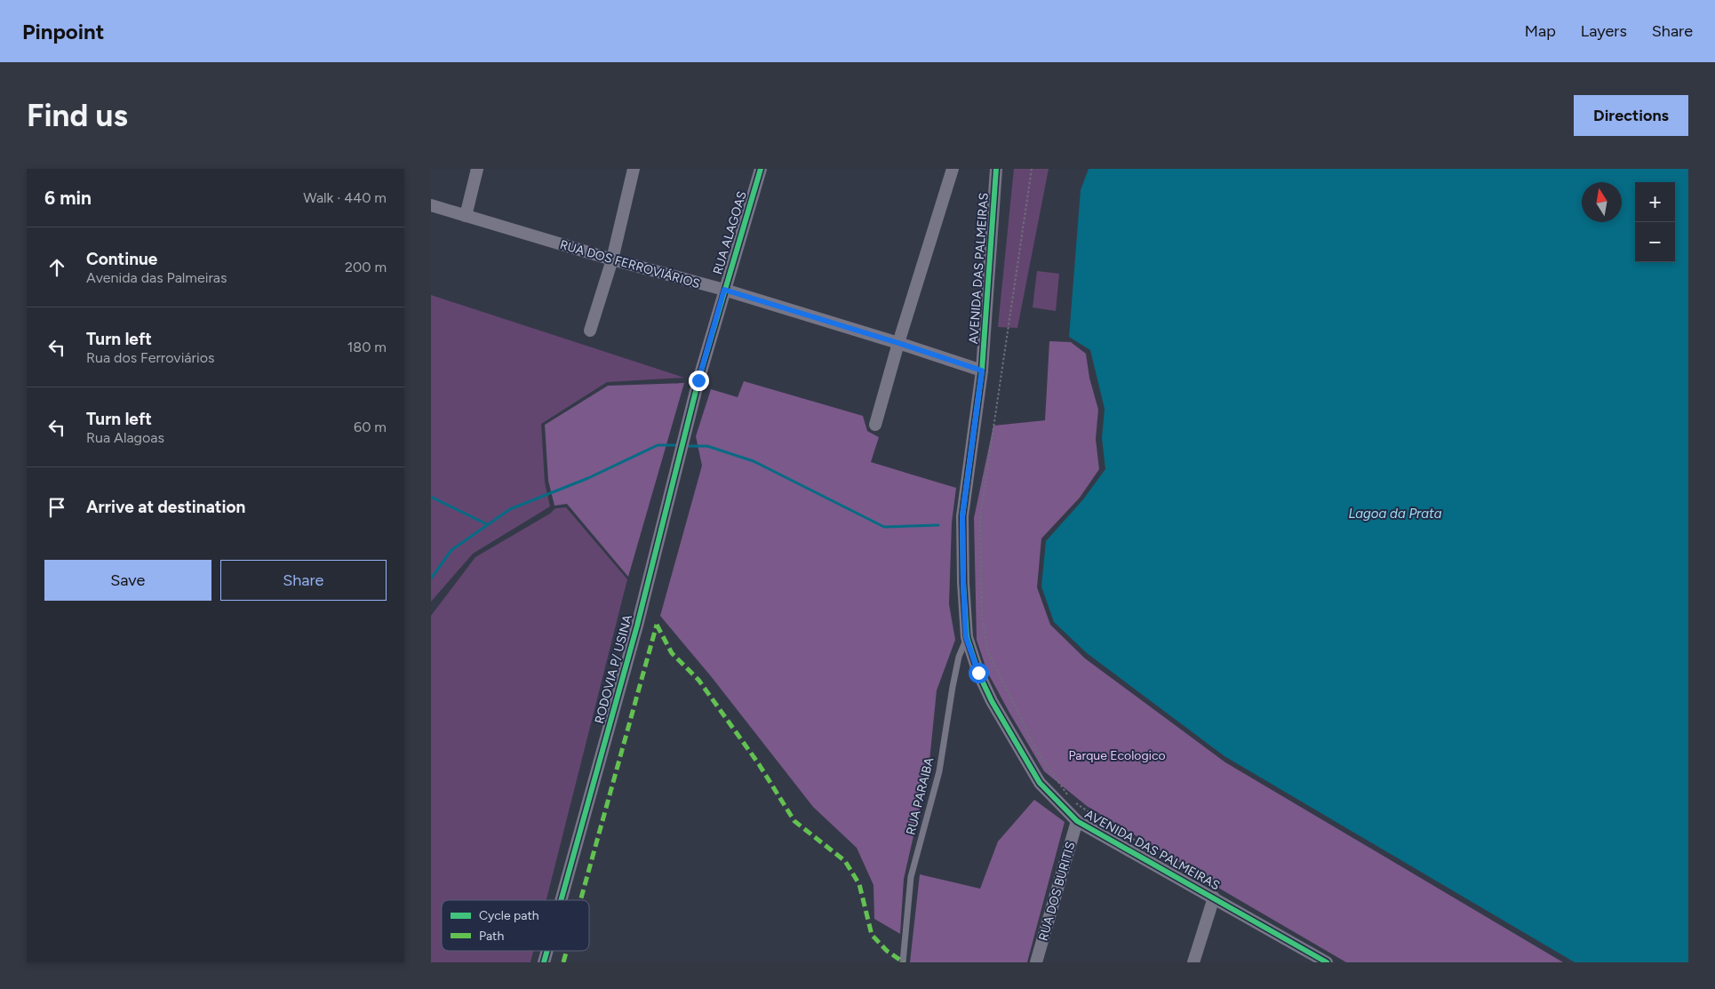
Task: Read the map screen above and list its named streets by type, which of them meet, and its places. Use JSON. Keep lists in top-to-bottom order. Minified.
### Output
{"streets":{"street":["RUA ALAGOAS","RUA DOS FERROVIÁRIOS","AVENIDA DAS PALMEIRAS","RODOVIA P/ USINA","RUA DOS BURITIS"],"lane":["RUA PARAIBA"]},"crossings":[["RUA ALAGOAS","RUA DOS FERROVIÁRIOS"],["RUA ALAGOAS","RODOVIA P/ USINA"],["RUA DOS FERROVIÁRIOS","AVENIDA DAS PALMEIRAS"],["AVENIDA DAS PALMEIRAS","RUA PARAIBA"],["AVENIDA DAS PALMEIRAS","RUA DOS BURITIS"]],"water":["Lagoa da Prata"],"parks":["Parque Ecologico"],"legend":["Cycle path","Path"],"north":"top","page":{"header":"Pinpoint","nav":["Map","Layers","Share"],"buttons":["Directions",["Save","Share"]],"title":"Find us","heading":["6 min","Walk · 440 m"],"map_buttons":["+","−"],"list":[["Continue","Avenida das Palmeiras","200 m"],["Turn left","Rua dos Ferroviários","180 m"],["Turn left","Rua Alagoas","60 m"],"Arrive at destination"]}}
